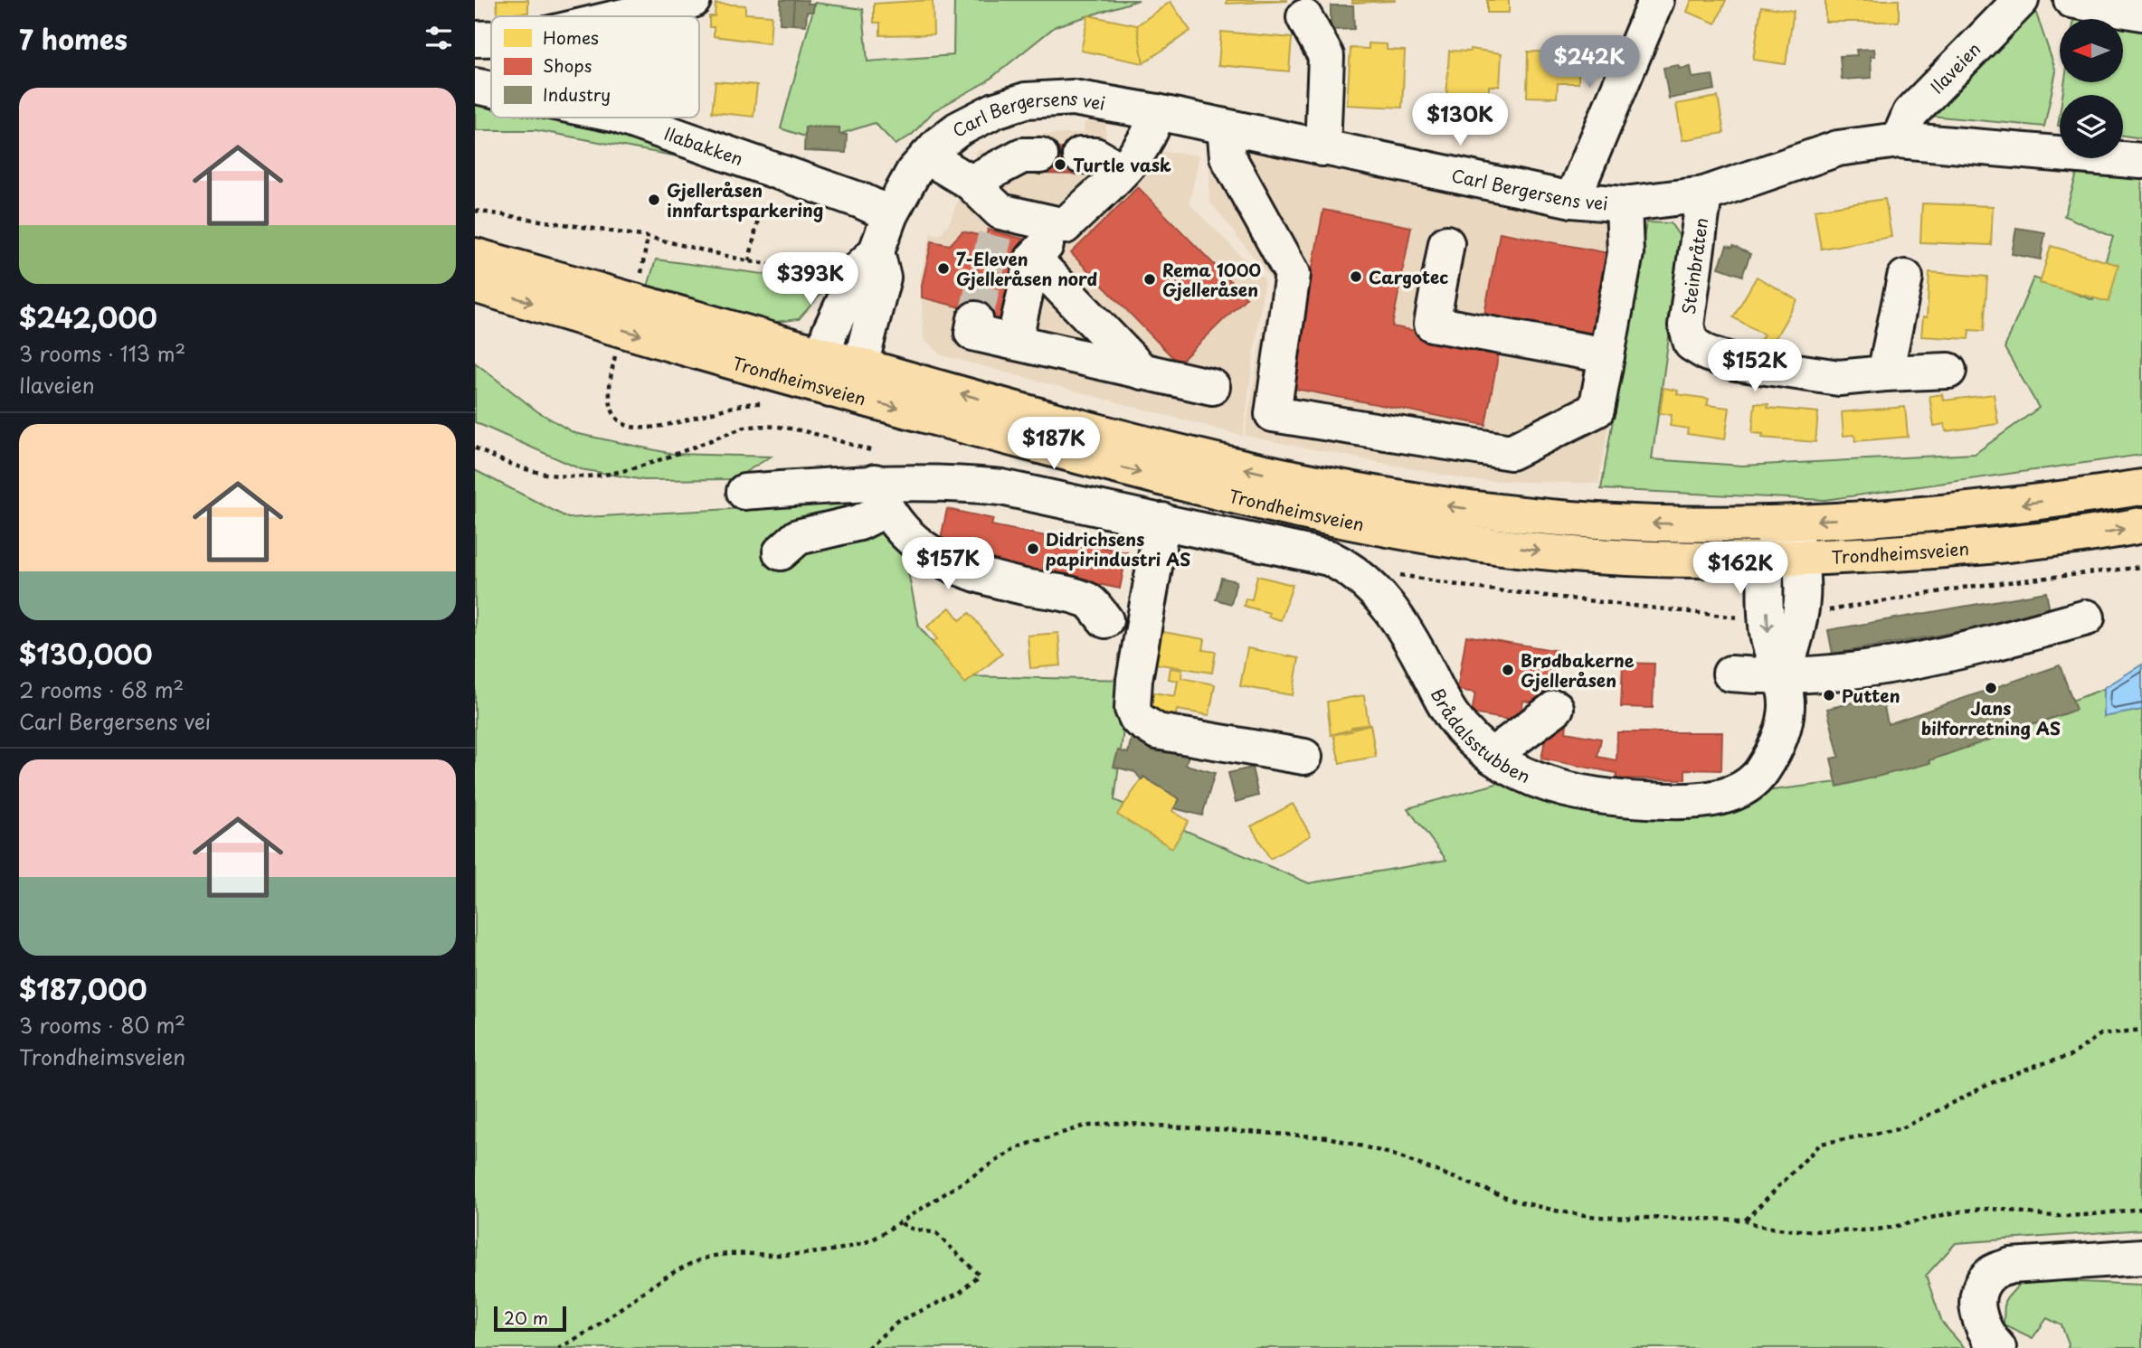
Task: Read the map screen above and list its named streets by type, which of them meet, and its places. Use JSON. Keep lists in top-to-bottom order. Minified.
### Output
{"streets":{"highway":["Trondheimsveien"],"street":["Ilaveien","Carl Bergersens vei","Ilabakken","Steinbråten","Brådalsstubben"]},"crossings":[["Ilaveien","Carl Bergersens vei"],["Carl Bergersens vei","Ilabakken"],["Carl Bergersens vei","Steinbråten"],["Carl Bergersens vei","Trondheimsveien"],["Trondheimsveien","Brådalsstubben"]],"places":["Turtle vask","Gjelleråsen innfartsparkering","7-Eleven Gjelleråsen nord","Cargotec","Rema 1000 Gjelleråsen","Didrichsens papirindustri AS","Brødbakerne Gjelleråsen","Jans bilforretning AS","Putten"],"legend":["Homes","Shops","Industry"],"scale_bar":"20 m","north":"left","page":{"heading":"7 homes","price":["$242K","$130K","$393K","$152K","$187K","$157K","$162K"],"list":[{"name":"$242,000","note":"3 rooms · 113 m² · Ilaveien"},{"name":"$130,000","note":"2 rooms · 68 m² · Carl Bergersens vei"},{"name":"$187,000","note":"3 rooms · 80 m² · Trondheimsveien"}],"scale":"20 m"}}
